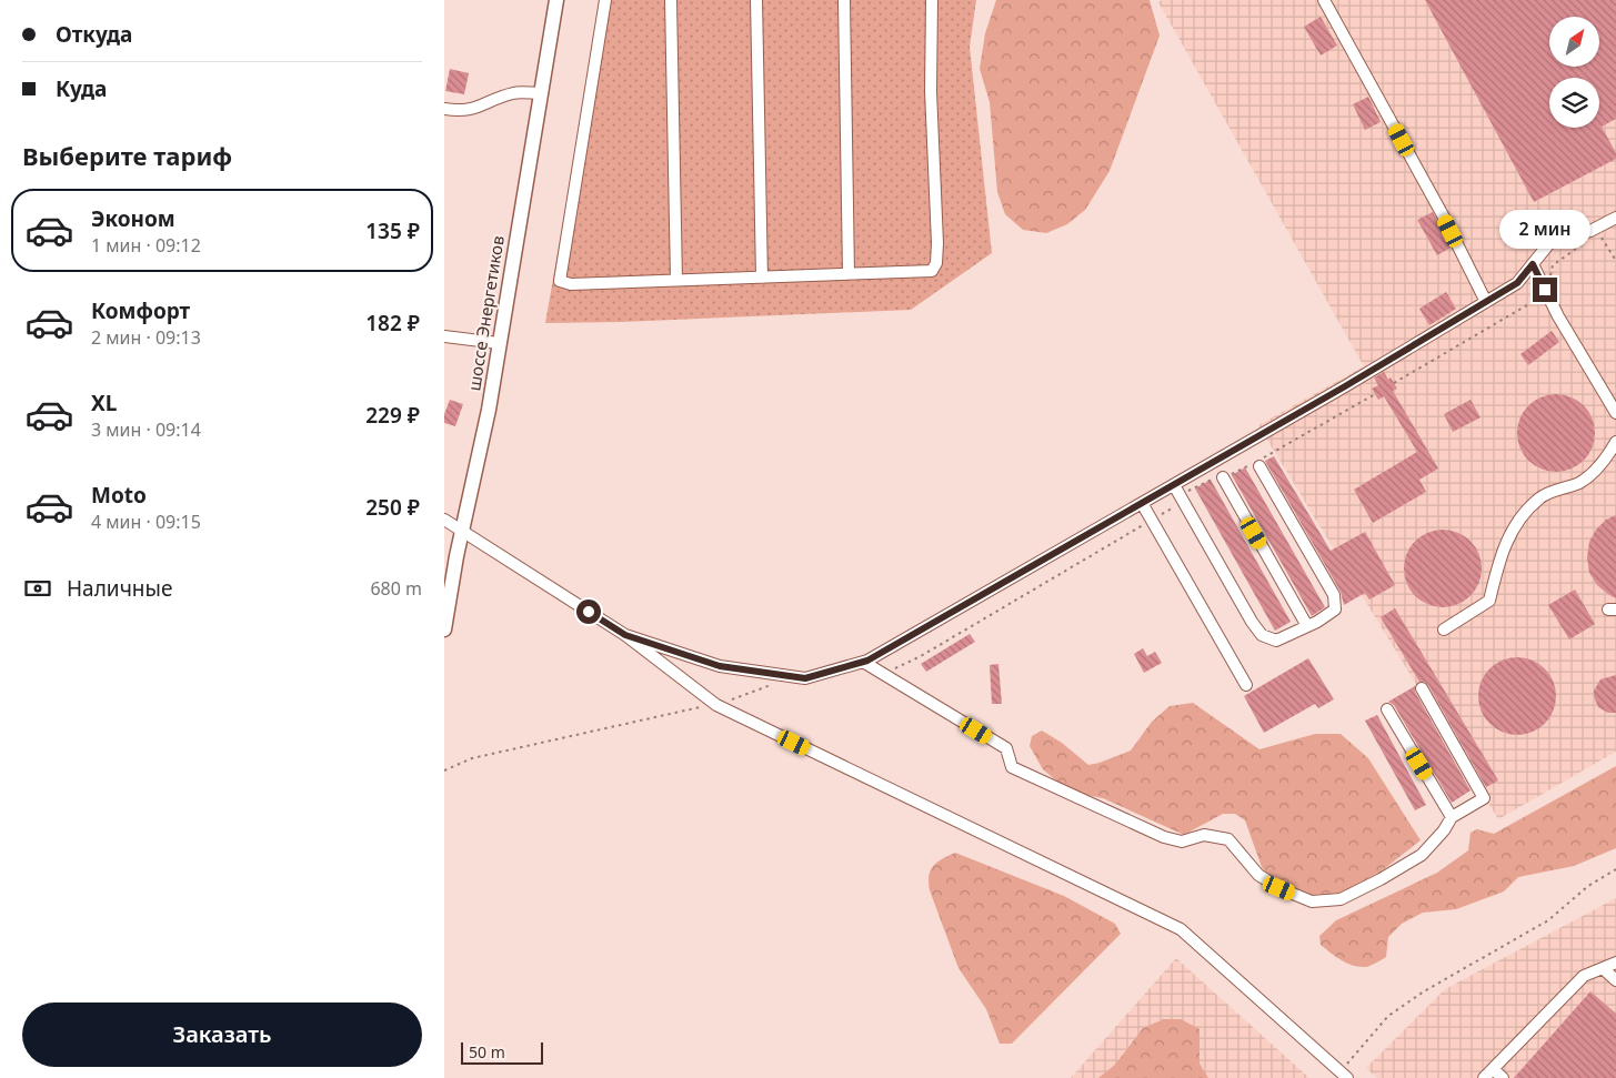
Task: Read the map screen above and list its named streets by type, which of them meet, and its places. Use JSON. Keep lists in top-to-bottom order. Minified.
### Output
{"streets":{"main road":["шоссе Энергетиков"]},"scale_bar":"50 m","north":"top right","page":{"banner":["Откуда","Куда"],"heading":"Выберите тариф","list":[{"name":"Эконом","note":"1 мин · 09:12","value":"135 ₽"},{"name":"Комфорт","note":"2 мин · 09:13","value":"182 ₽"},{"name":"XL","note":"3 мин · 09:14","value":"229 ₽"},{"name":"Moto","note":"4 мин · 09:15","value":"250 ₽"}],"bubble":"2 мин","pay":["Наличные","680 m"],"buttons":"Заказать","scale":"50 m"}}
